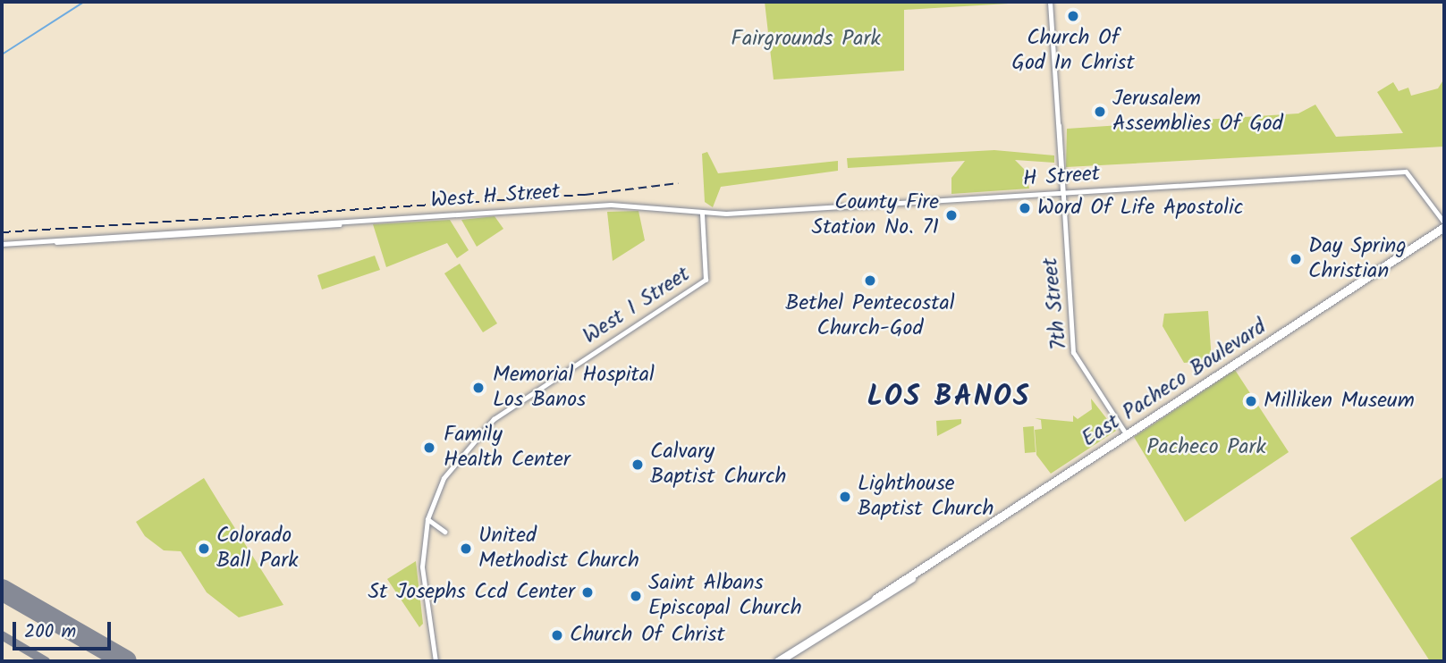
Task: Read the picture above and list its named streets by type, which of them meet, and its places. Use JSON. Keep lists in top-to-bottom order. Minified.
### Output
{"streets":{"highway":["East Pacheco Boulevard"],"street":["H Street","West H Street","7th Street","West I Street"]},"crossings":[["H Street","West H Street"],["H Street","7th Street"],["H Street","West I Street"],["H Street","East Pacheco Boulevard"],["7th Street","East Pacheco Boulevard"]],"districts":["LOS BANOS"],"parks":["Fairgrounds Park","Pacheco Park"],"places":["Church Of God In Christ","Jerusalem Assemblies Of God","Word Of Life Apostolic","County Fire Station No. 71","Day Spring Christian","Bethel Pentecostal Church-God","Memorial Hospital Los Banos","Milliken Museum","Family Health Center","Calvary Baptist Church","Lighthouse Baptist Church","Colorado Ball Park","United Methodist Church","St Josephs Ccd Center","Saint Albans Episcopal Church","Church Of Christ"],"scale_bar":"200 m"}
